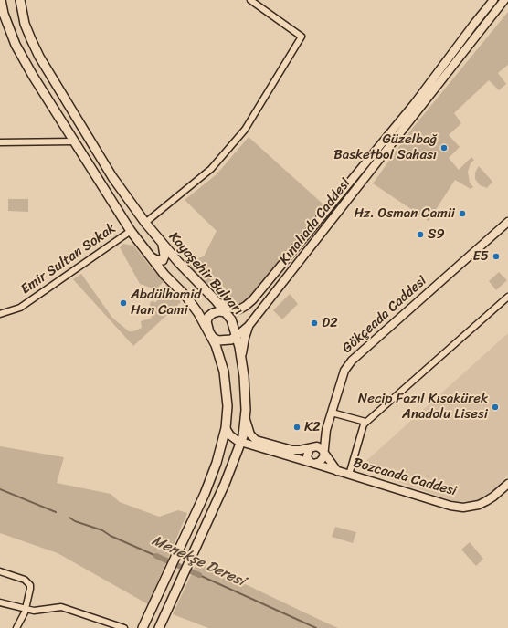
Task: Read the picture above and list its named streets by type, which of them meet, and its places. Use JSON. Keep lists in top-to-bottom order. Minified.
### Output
{"streets":{"main road":["Kınalıada Caddesi","Kayaşehir Bulvarı","Gökçeada Caddesi","Bozcaada Caddesi"],"street":["Emir Sultan Sokak"]},"crossings":[["Kınalıada Caddesi","Kayaşehir Bulvarı"],["Kayaşehir Bulvarı","Bozcaada Caddesi"],["Gökçeada Caddesi","Bozcaada Caddesi"]],"water":["Menekşe Deresi"],"places":["Güzelbağ Basketbol Sahası","Hz. Osman Camii","S9","E5","Abdülhamid Han Cami","D2","Necip Fazıl Kısakürek Anadolu Lisesi","K2"]}
